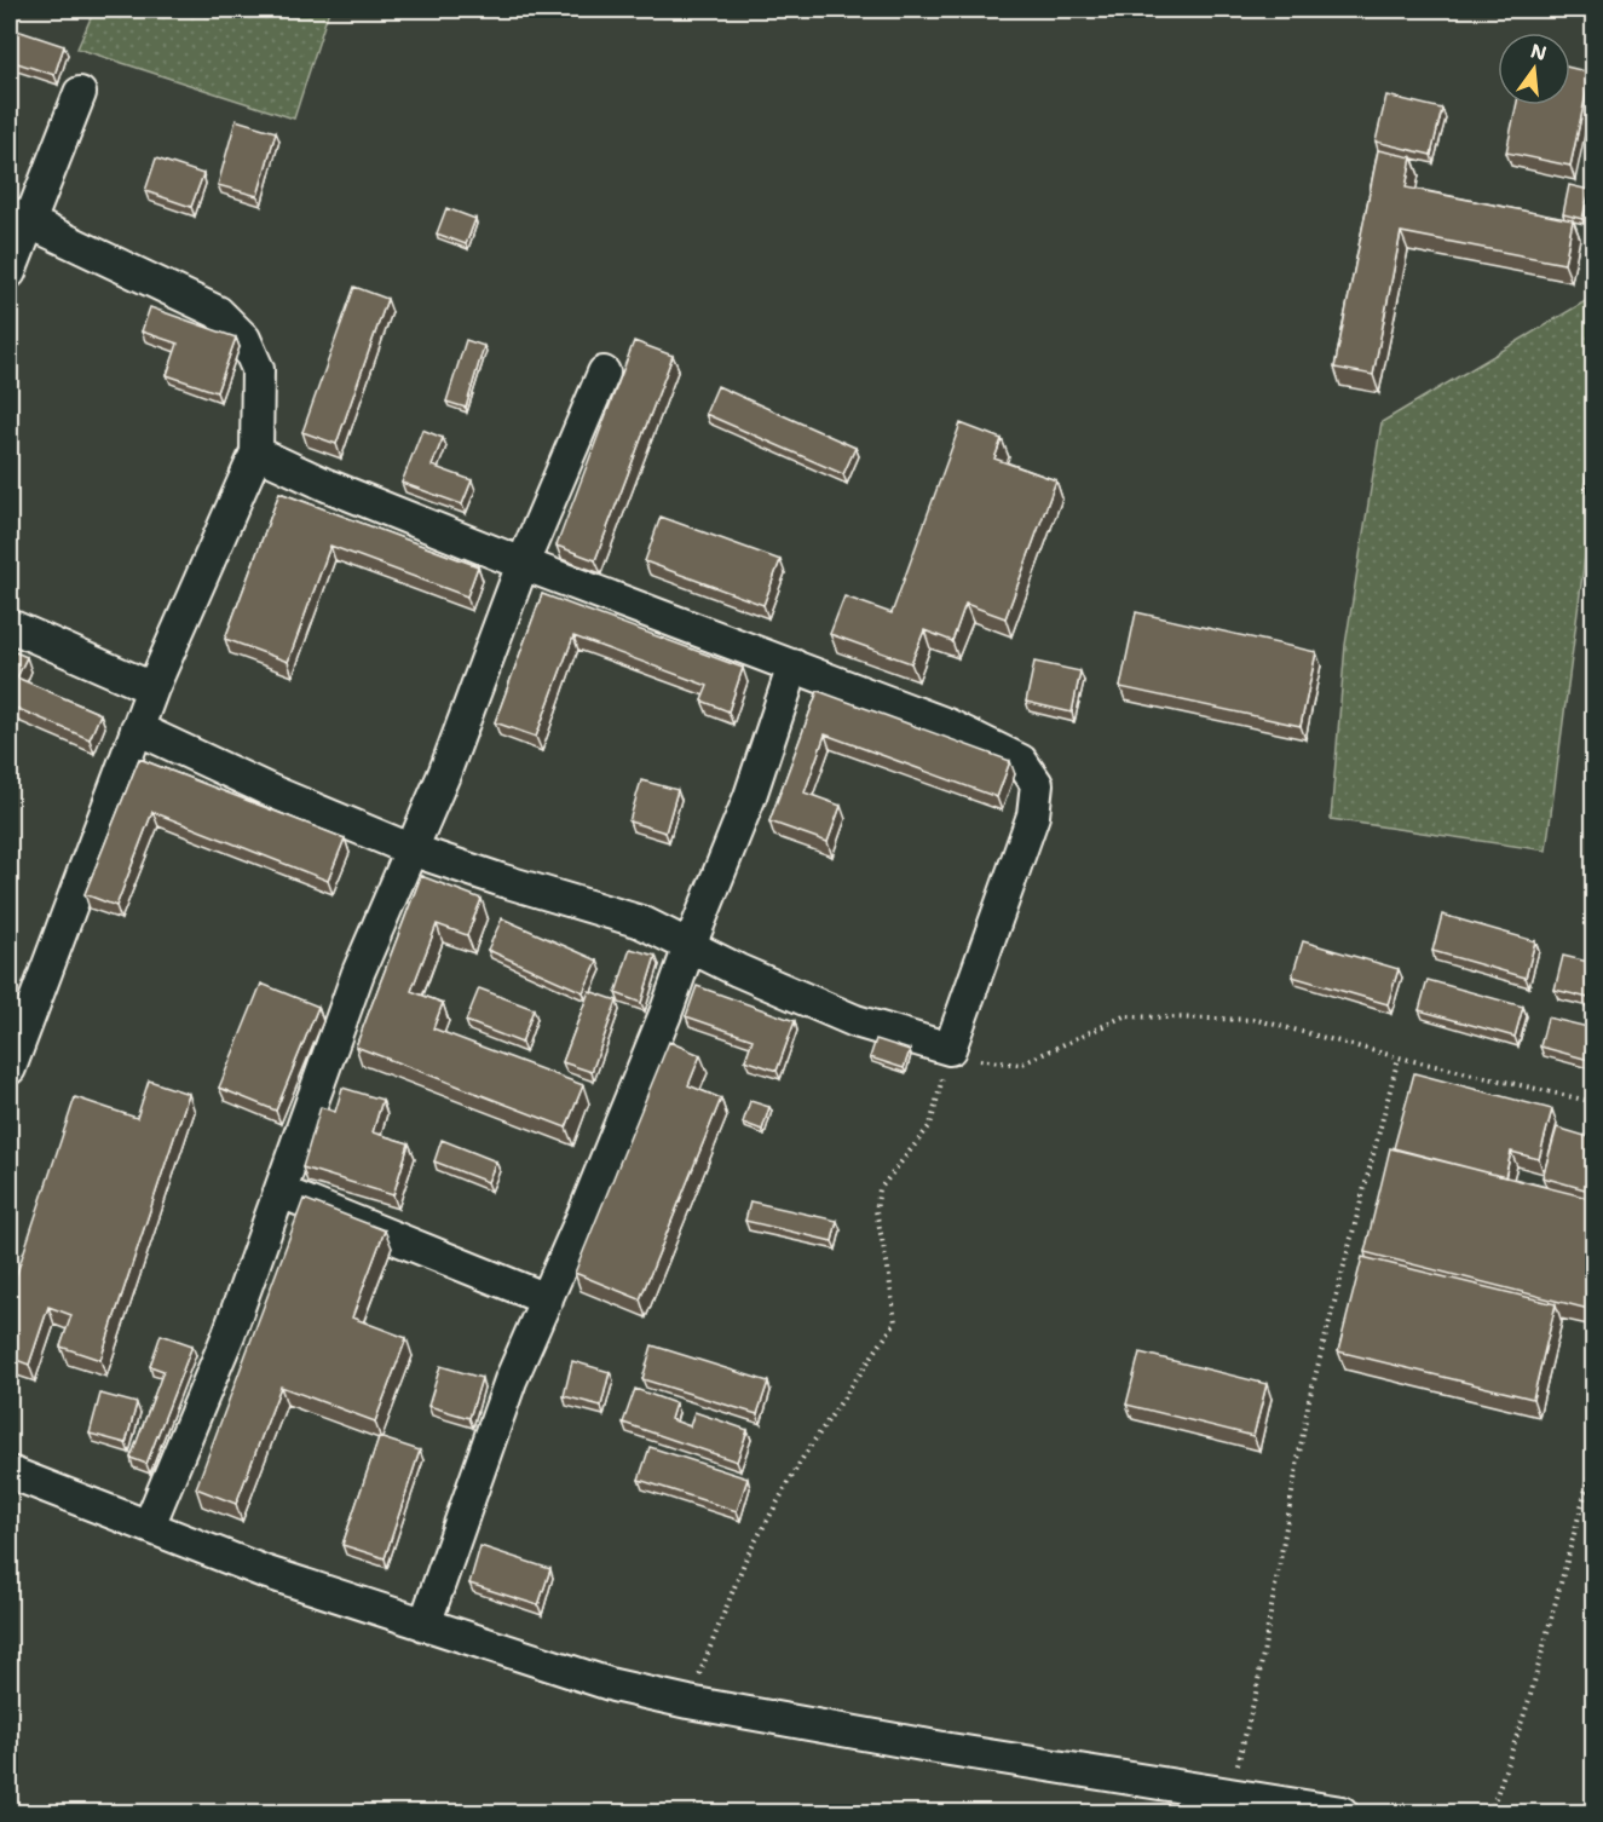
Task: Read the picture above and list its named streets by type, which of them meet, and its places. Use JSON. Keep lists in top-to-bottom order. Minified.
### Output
{"north":"top"}
